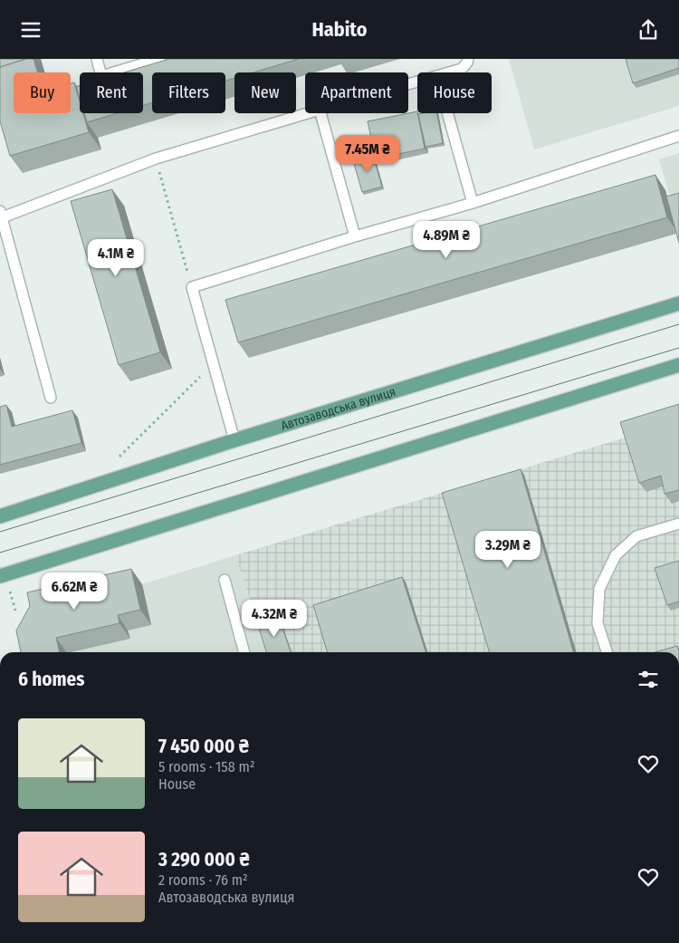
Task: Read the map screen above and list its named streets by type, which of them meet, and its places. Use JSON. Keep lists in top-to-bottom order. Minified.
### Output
{"streets":{"main road":["Автозаводська вулиця"]},"page":{"header":"Habito","chip":["Buy","Rent","Filters","New","Apartment","House"],"price":["7.45M ₴","4.89M ₴","4.1M ₴","3.29M ₴","6.62M ₴","4.32M ₴"],"heading":"6 homes","list":[{"name":"7 450 000 ₴","note":"5 rooms · 158 m² · House"},{"name":"3 290 000 ₴","note":"2 rooms · 76 m² · Автозаводська вулиця"}]}}
